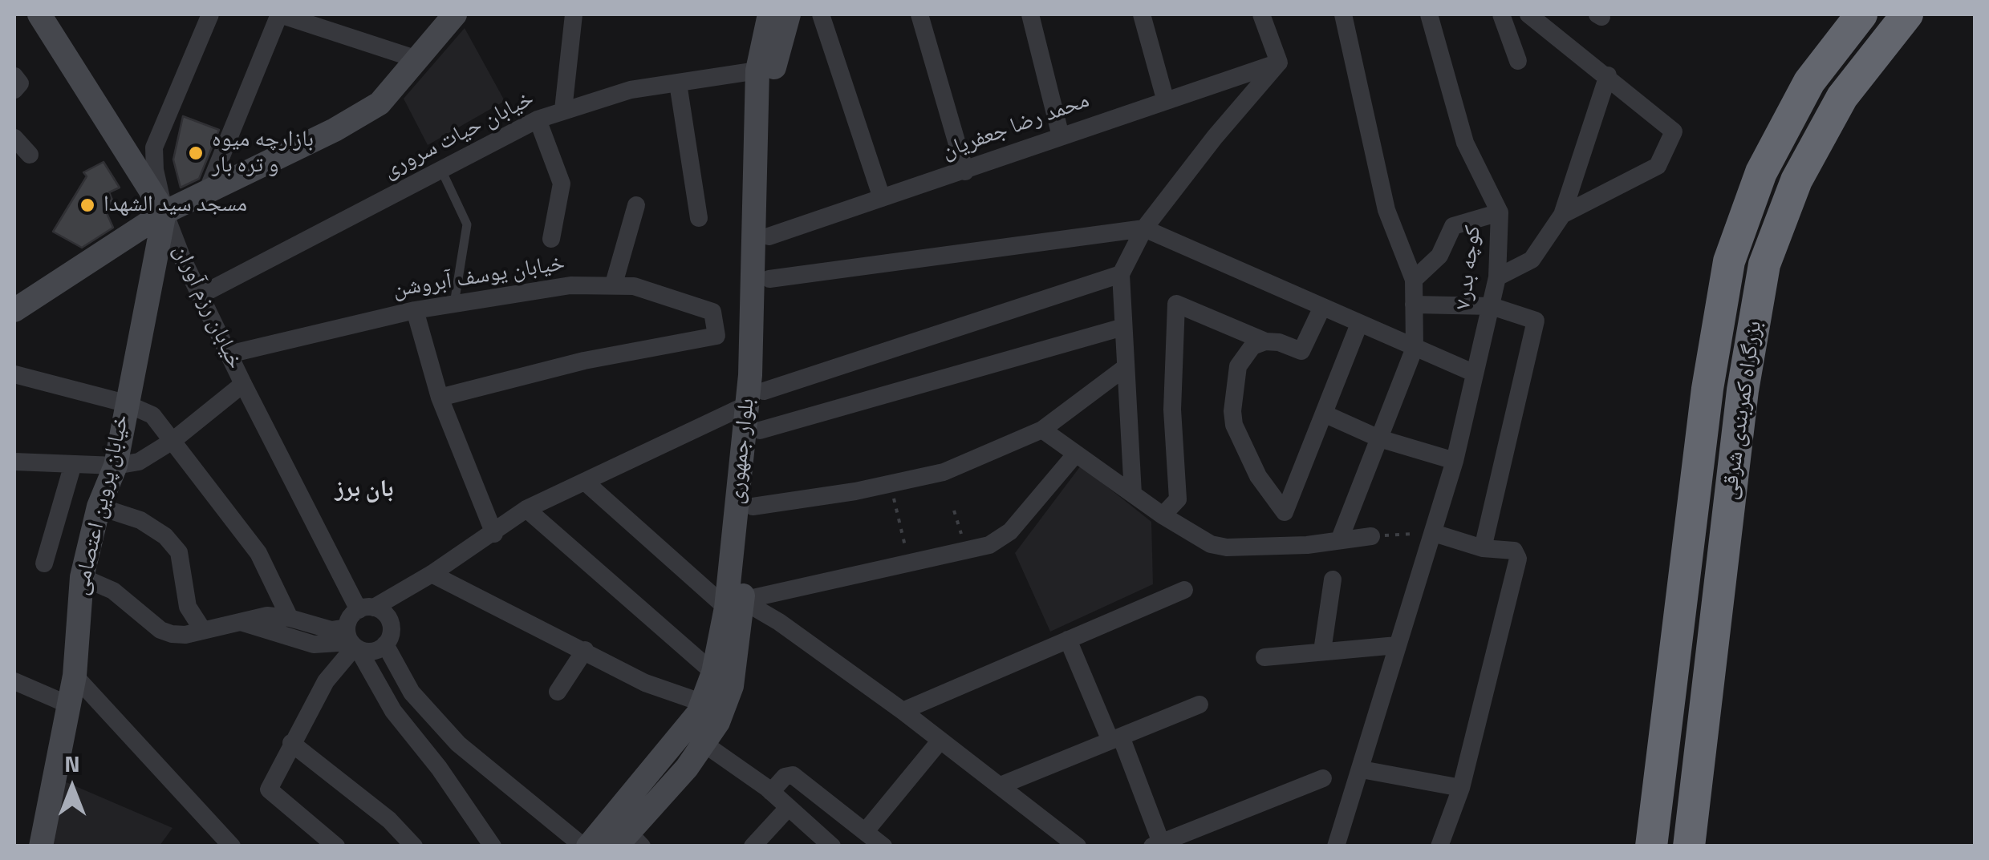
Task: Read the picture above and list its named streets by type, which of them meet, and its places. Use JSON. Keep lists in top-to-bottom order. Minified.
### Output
{"streets":{"highway":["بزرگراه کمربندی شرقی"],"street":["محمد رضا جعفریان","خیابان حیات سروری","کوچه بدر۷","خیابان یوسف آبروشن","خیابان رزم آوران","بلوار جمهوری","خیابان پروین اعتصامی"]},"crossings":[["محمد رضا جعفریان","بلوار جمهوری"],["خیابان حیات سروری","خیابان رزم آوران"],["خیابان حیات سروری","بلوار جمهوری"],["خیابان یوسف آبروشن","خیابان رزم آوران"],["خیابان رزم آوران","خیابان پروین اعتصامی"]],"districts":["بان برز"],"places":["بازارچه میوه و تره بار","مسجد سید الشهدا"],"north":"top"}
